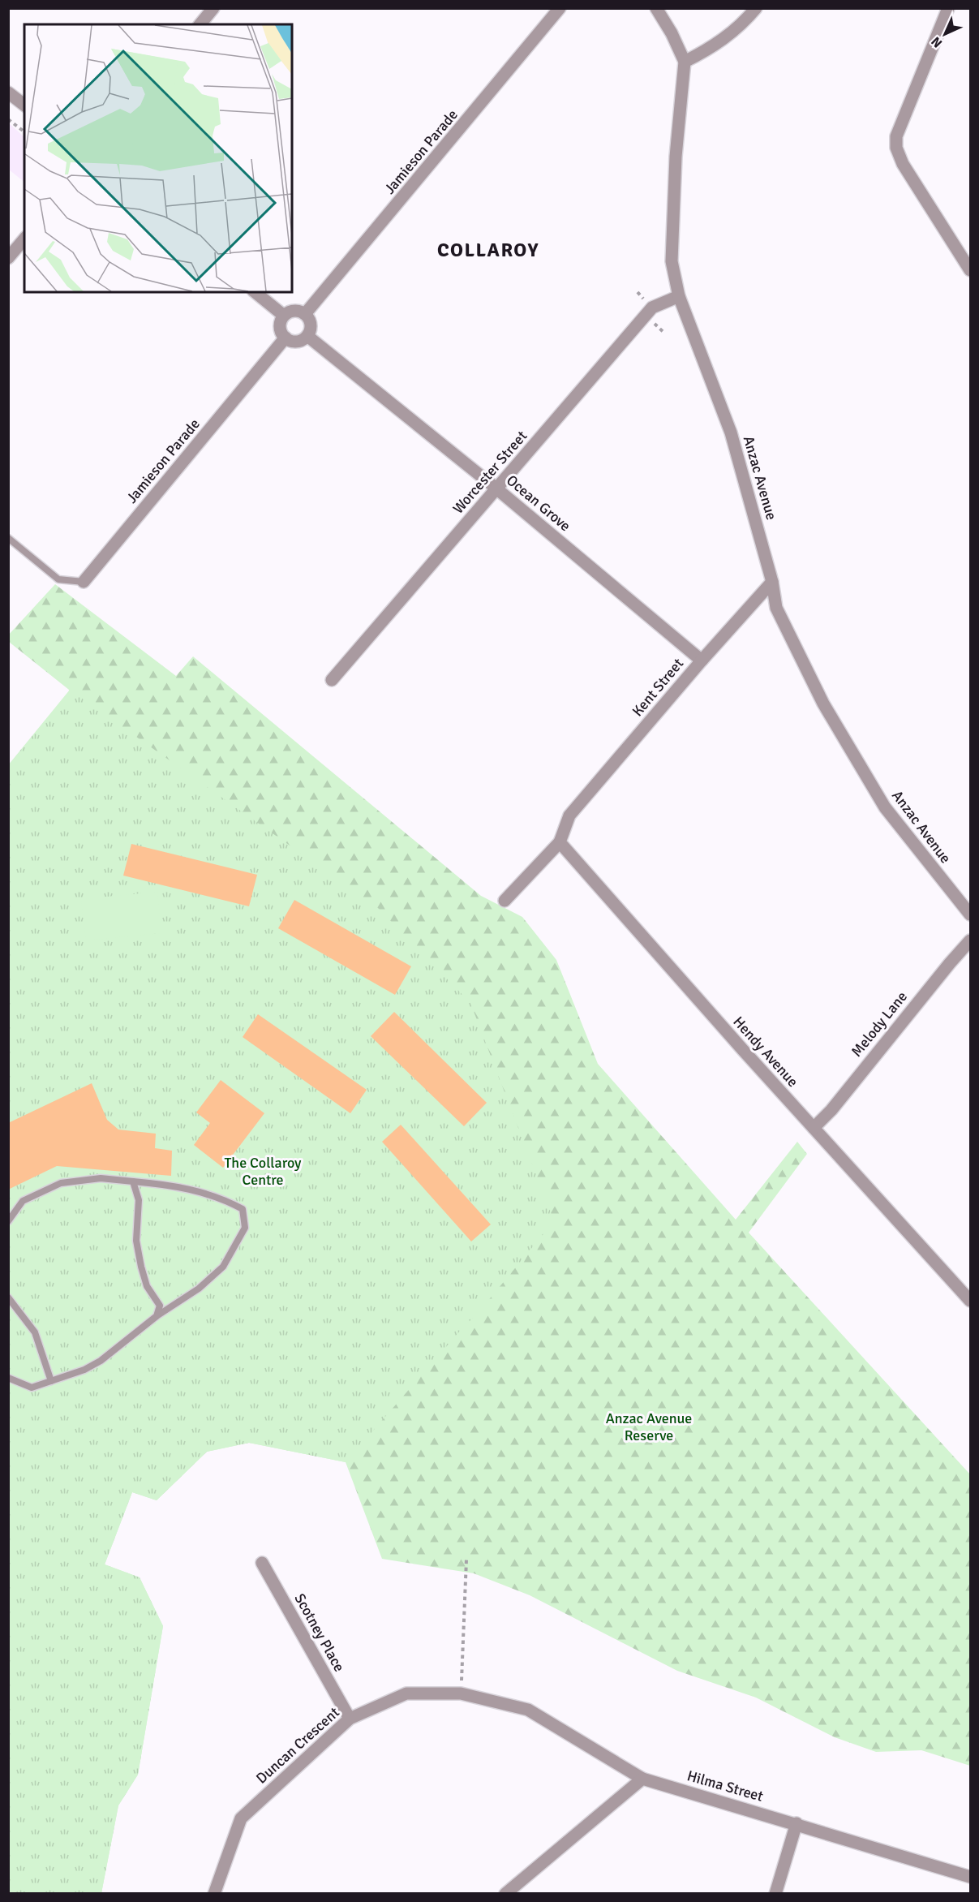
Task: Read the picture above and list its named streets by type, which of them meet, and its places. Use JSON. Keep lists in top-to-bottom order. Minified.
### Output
{"streets":{"street":["Jamieson Parade","Worcester Street","Anzac Avenue","Ocean Grove","Kent Street","Melody Lane","Hendy Avenue","Scotney Place","Duncan Crescent","Hilma Street"]},"crossings":[["Jamieson Parade","Ocean Grove"],["Worcester Street","Anzac Avenue"],["Worcester Street","Ocean Grove"],["Anzac Avenue","Kent Street"],["Ocean Grove","Kent Street"],["Kent Street","Hendy Avenue"],["Melody Lane","Hendy Avenue"],["Scotney Place","Duncan Crescent"],["Duncan Crescent","Hilma Street"]],"districts":["COLLAROY"],"parks":["The Collaroy Centre","Anzac Avenue Reserve"],"north":"bottom left"}
